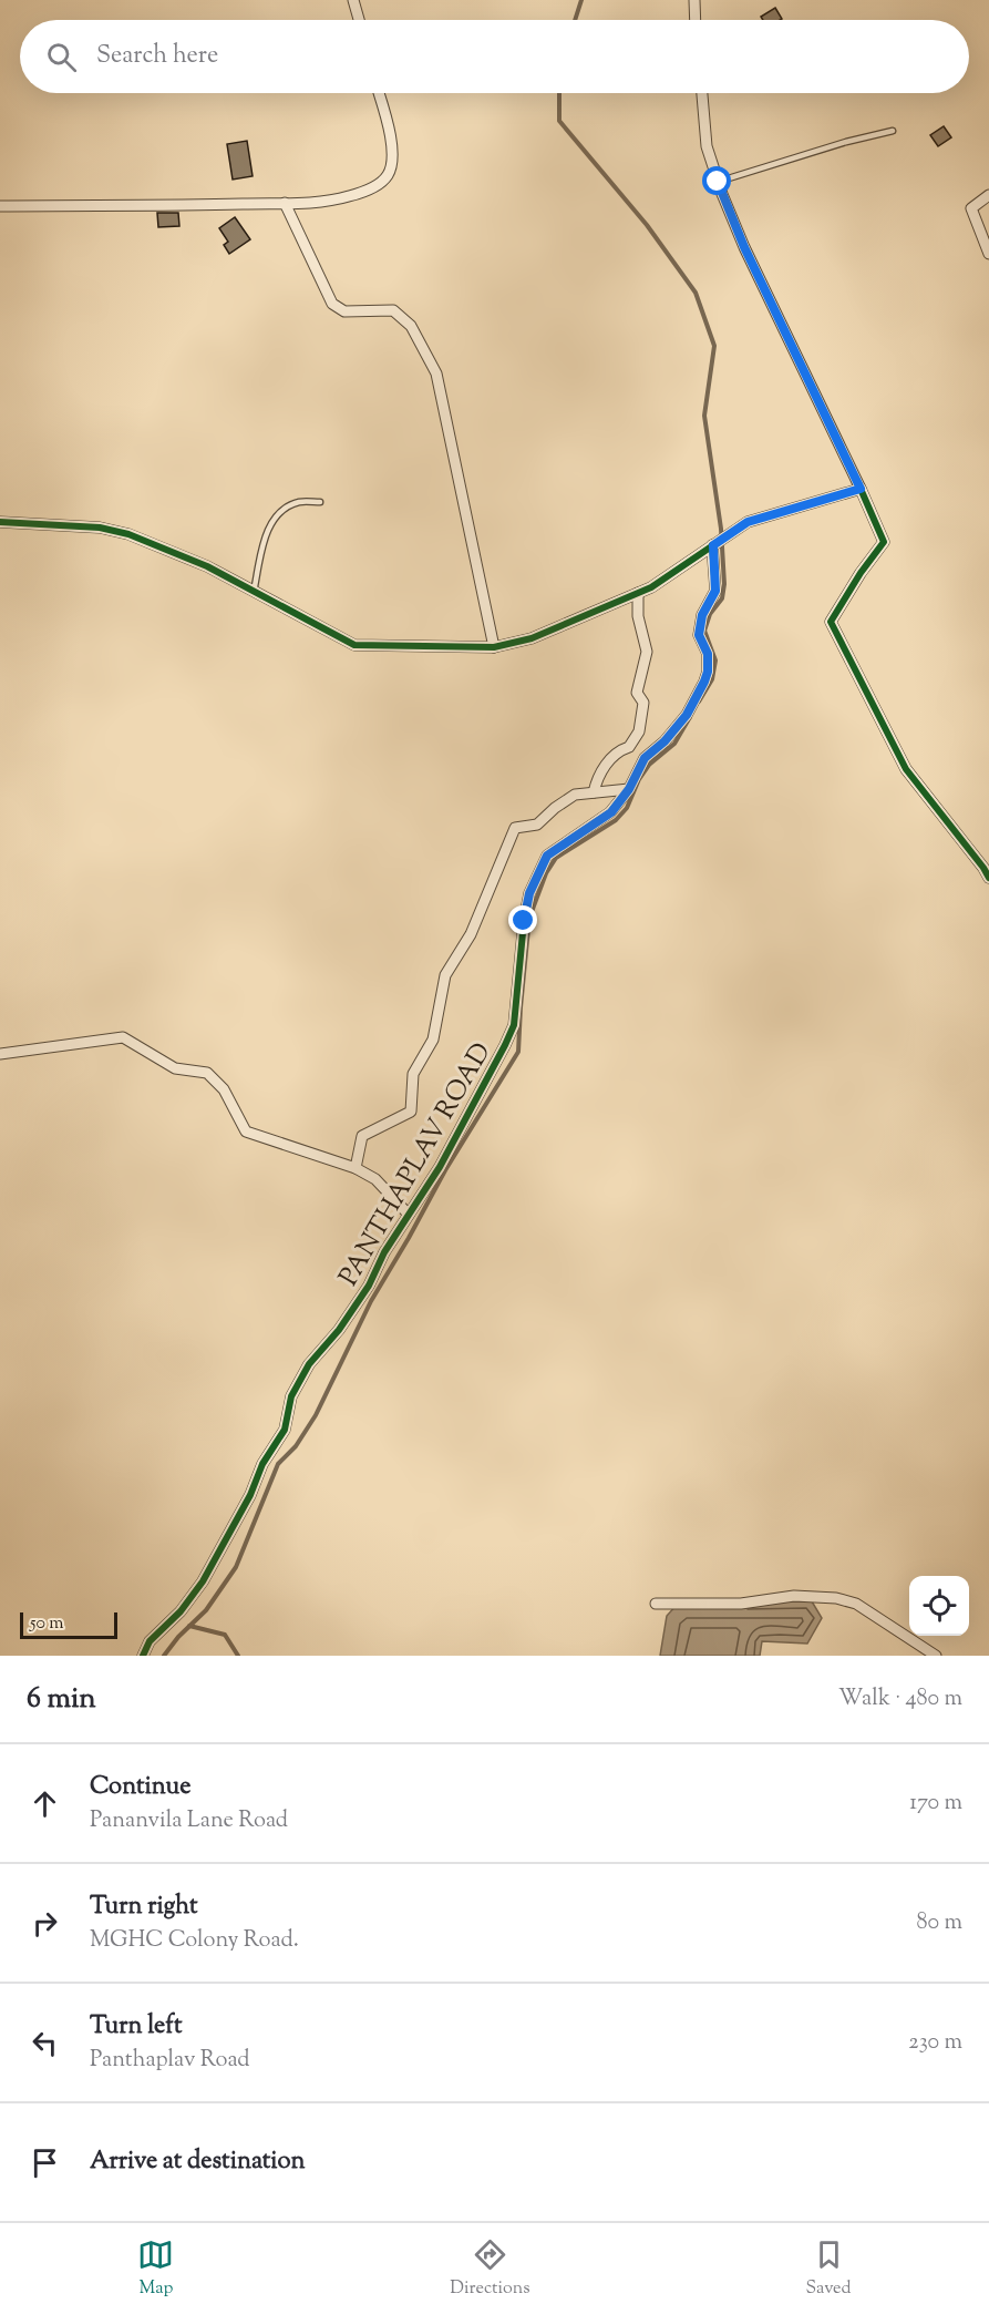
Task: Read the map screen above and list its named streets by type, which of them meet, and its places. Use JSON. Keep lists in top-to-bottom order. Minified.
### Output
{"streets":{"street":["PANTHAPLAV ROAD"]},"scale_bar":"50 m","page":{"search":"Search here","scale":"50 m","heading":["6 min","Walk · 480 m"],"list":[["Continue","Pananvila Lane Road","170 m"],["Turn right","MGHC Colony Road.","80 m"],["Turn left","Panthaplav Road","230 m"],"Arrive at destination"],"nav":["Map","Directions","Saved"]}}
